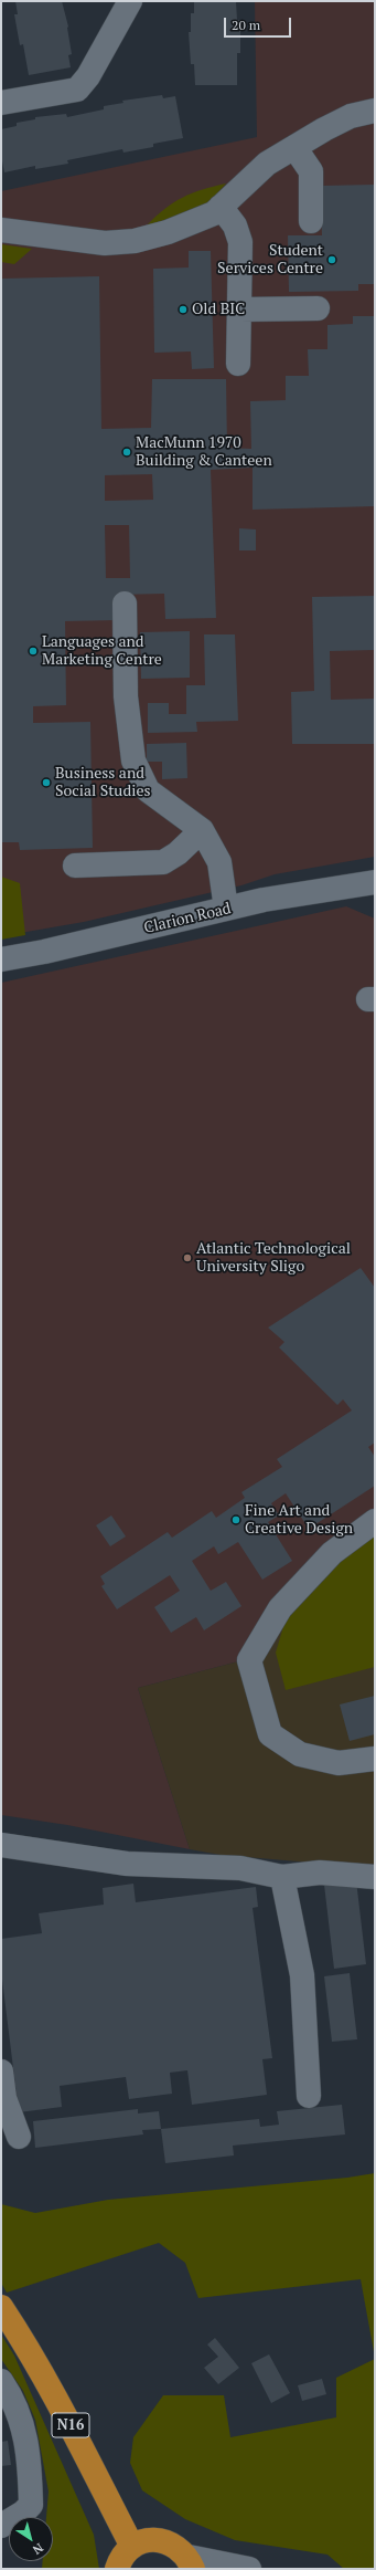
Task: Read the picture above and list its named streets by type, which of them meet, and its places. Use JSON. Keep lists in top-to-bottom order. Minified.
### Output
{"streets":{"highway":["N16"],"street":["Clarion Road"]},"places":["Student Services Centre","Old BIC","MacMunn 1970 Building & Canteen","Languages and Marketing Centre","Business and Social Studies","Atlantic Technological University Sligo","Fine Art and Creative Design"],"scale_bar":"20 m","north":"bottom right"}
